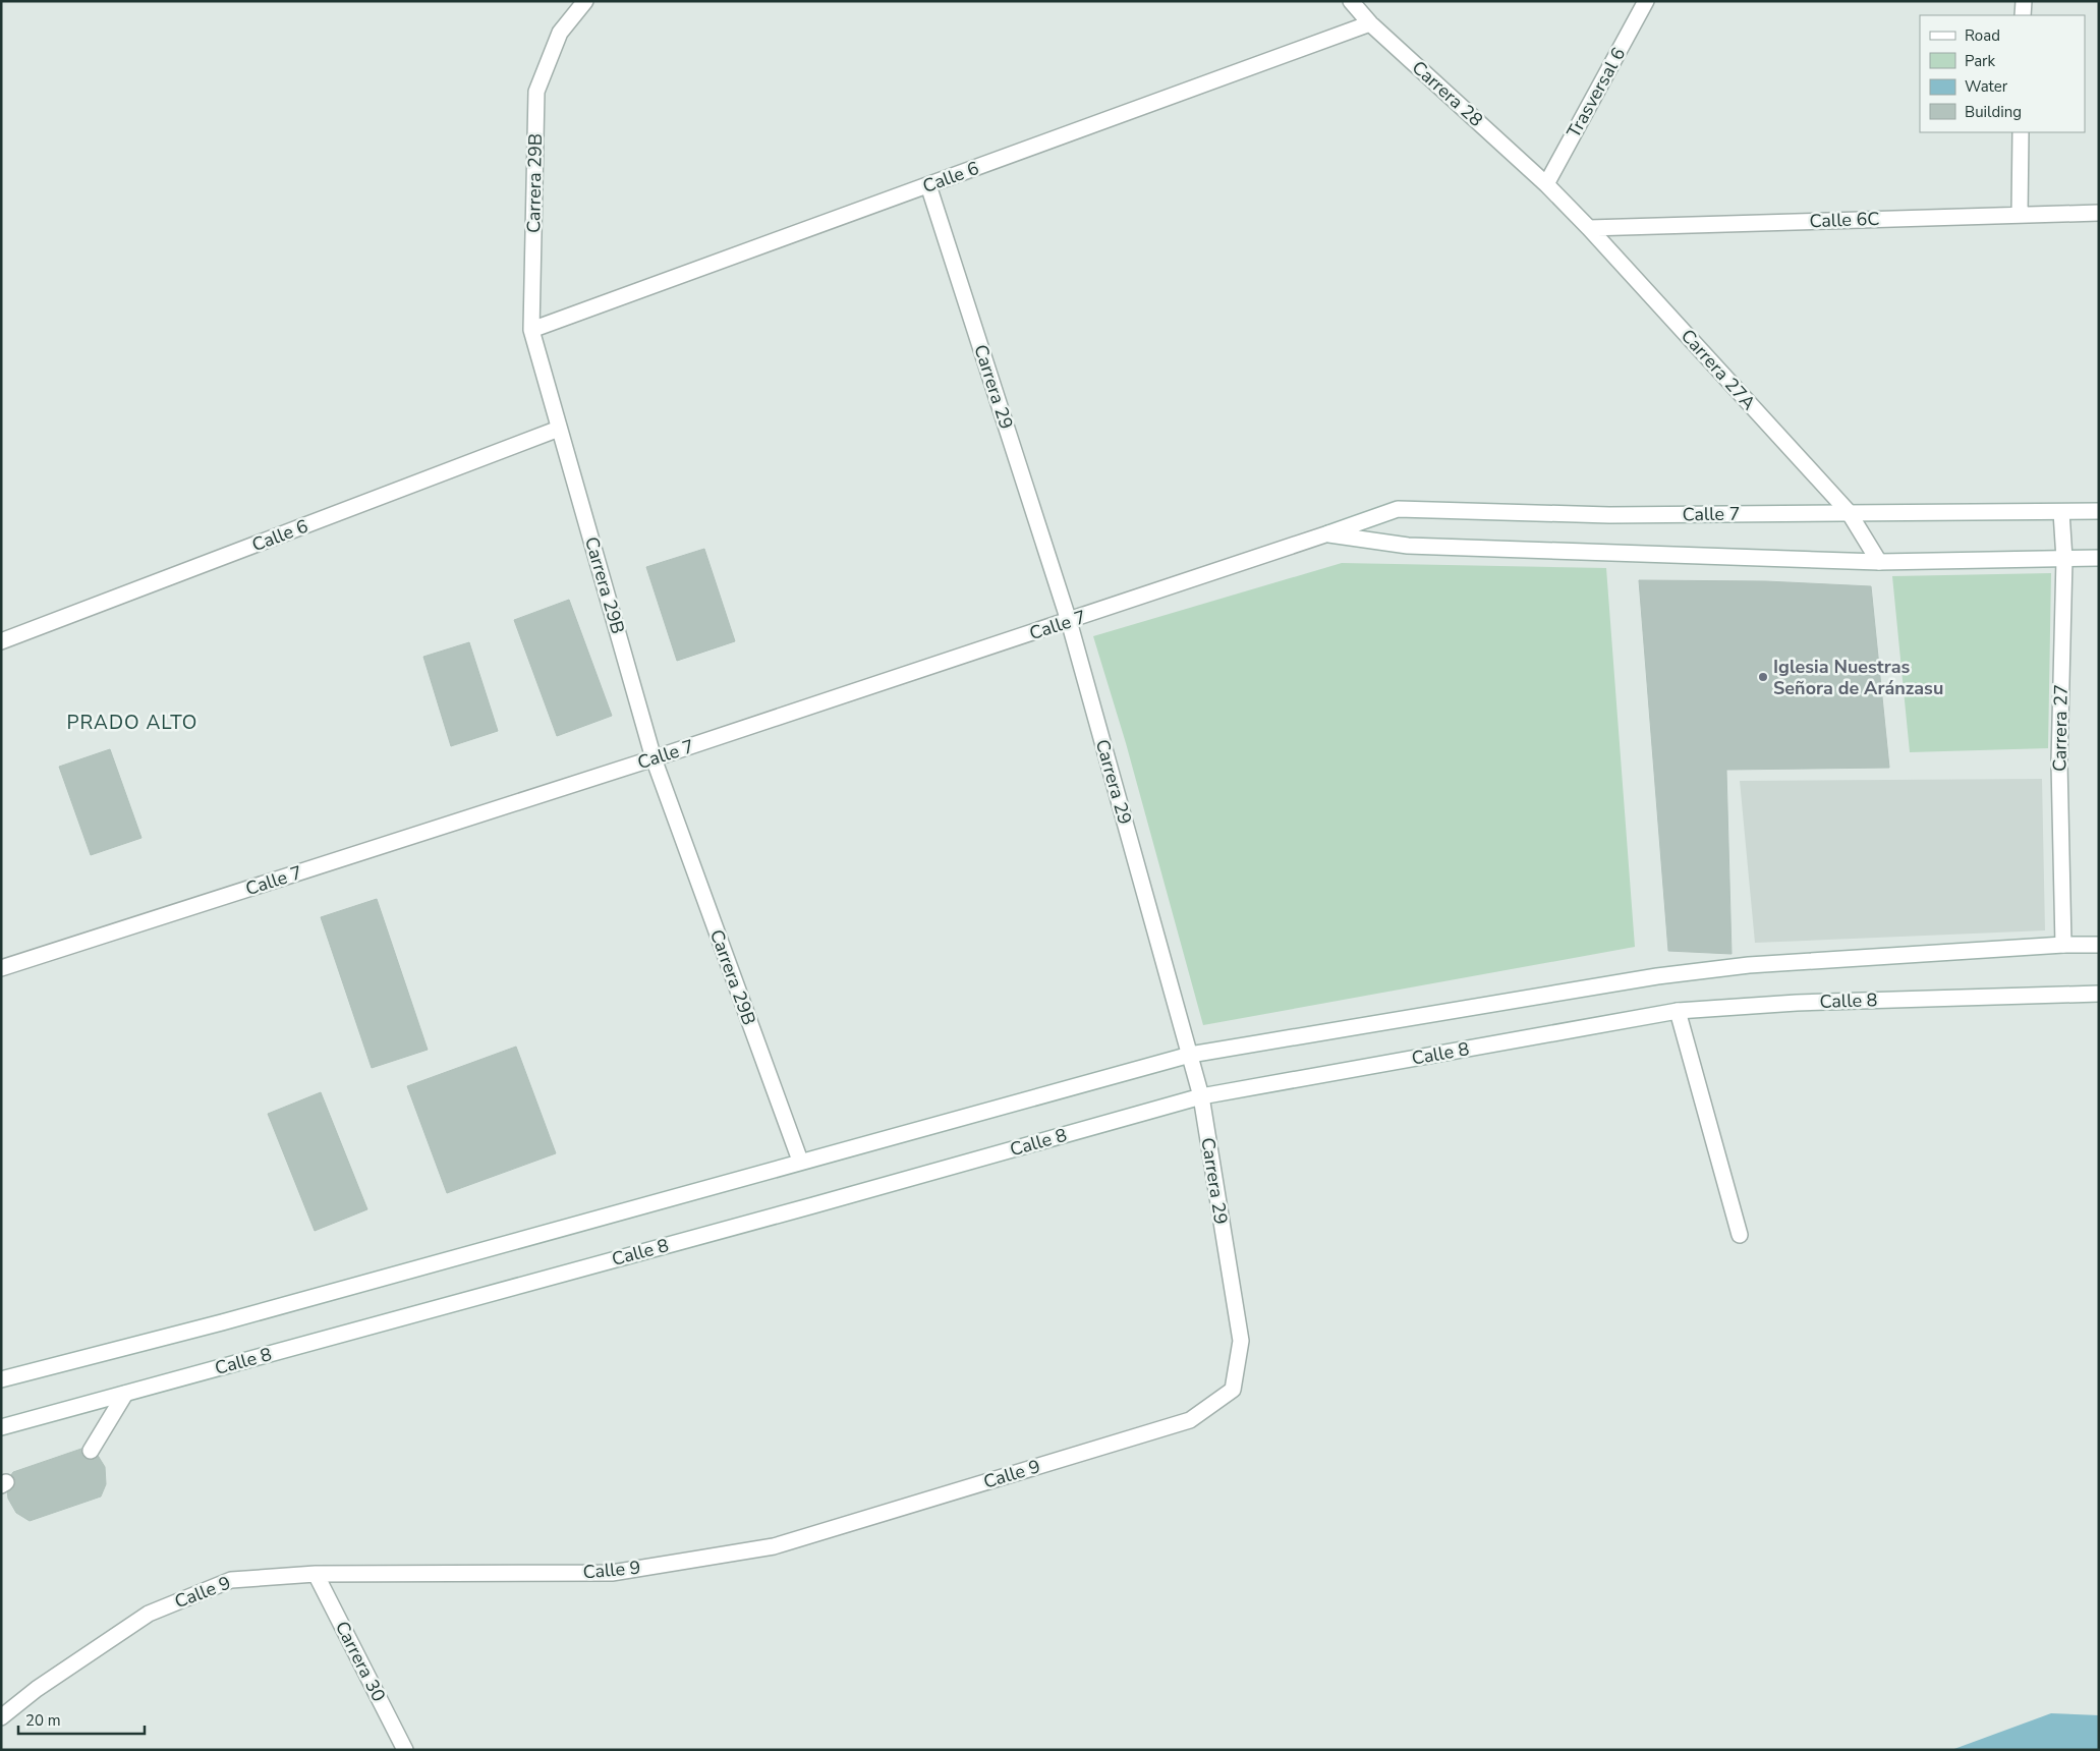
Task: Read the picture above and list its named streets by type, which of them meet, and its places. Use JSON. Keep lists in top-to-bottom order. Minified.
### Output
{"streets":{"street":["Trasversal 6","Carrera 28","Calle 6","Carrera 29B","Calle 6C","Carrera 27A","Carrera 29","Calle 7","Carrera 27","Calle 8","Calle 9","Carrera 30"]},"crossings":[["Trasversal 6","Carrera 28"],["Trasversal 6","Carrera 27A"],["Carrera 28","Calle 6"],["Carrera 28","Carrera 27A"],["Calle 6","Carrera 29B"],["Calle 6","Carrera 29"],["Carrera 29B","Calle 7"],["Calle 6C","Carrera 27A"],["Carrera 27A","Calle 7"],["Carrera 29","Calle 7"],["Carrera 29","Calle 8"],["Carrera 29","Calle 9"],["Calle 7","Carrera 27"],["Calle 9","Carrera 30"]],"districts":["PRADO ALTO"],"places":["Iglesia Nuestras Señora de Aránzasu"],"legend":["Road","Park","Water","Building"],"scale_bar":"20 m"}
